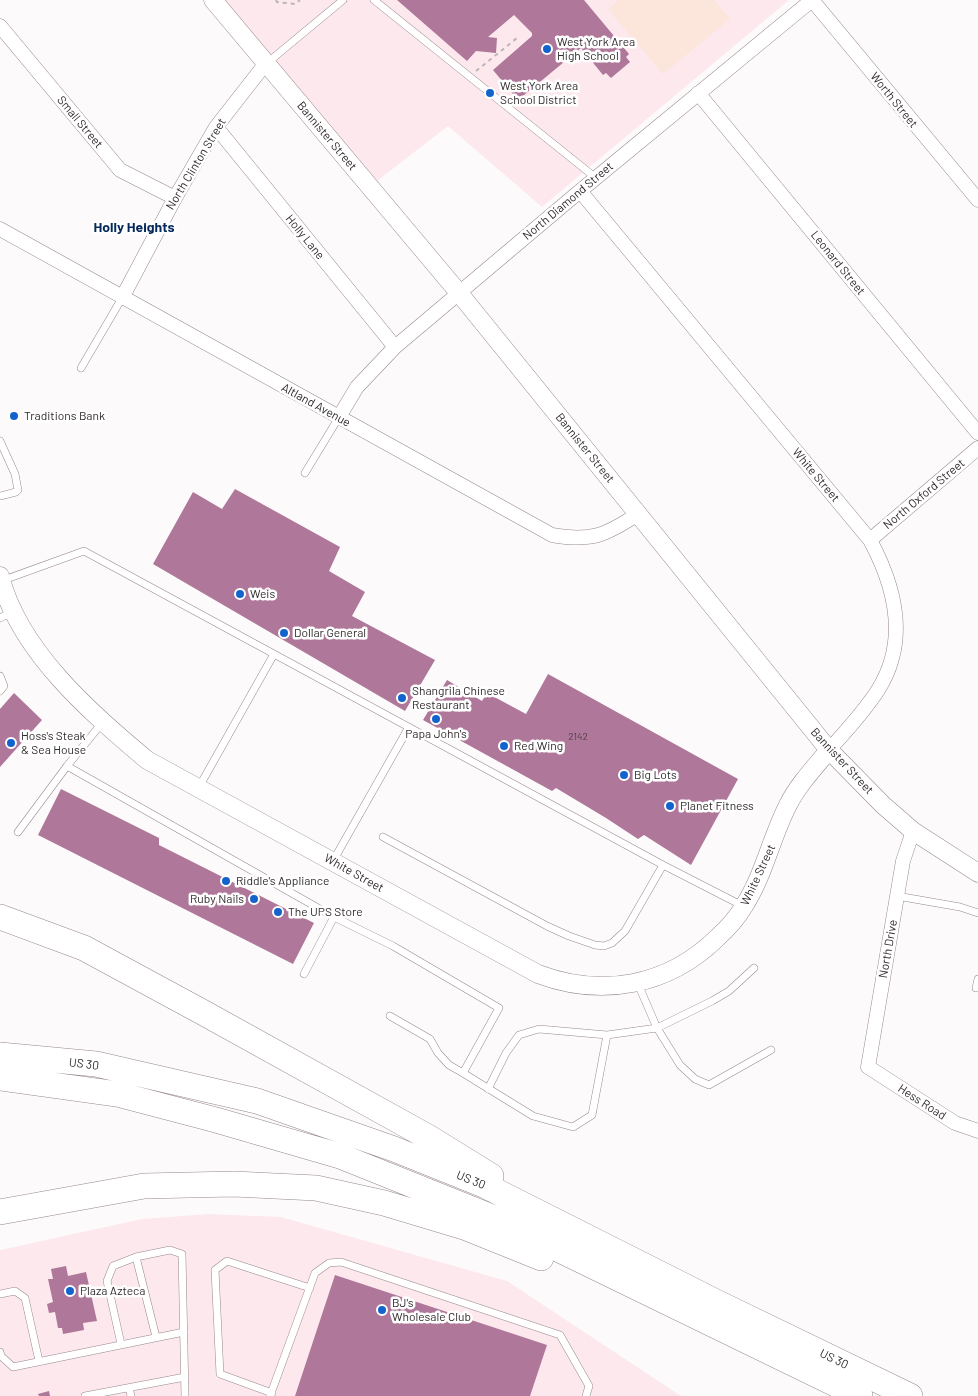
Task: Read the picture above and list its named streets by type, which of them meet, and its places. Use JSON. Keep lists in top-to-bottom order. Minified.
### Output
{"streets":{"highway":["US 30"],"street":["Worth Street","Small Street","Bannister Street","North Clinton Street","North Diamond Street","Holly Lane","Leonard Street","Altland Avenue","White Street","North Oxford Street","North Drive","Hess Road"]},"crossings":[["Worth Street","North Diamond Street"],["Small Street","North Clinton Street"],["Bannister Street","North Clinton Street"],["Bannister Street","North Diamond Street"],["Bannister Street","Altland Avenue"],["Bannister Street","White Street"],["Bannister Street","North Drive"],["North Clinton Street","Holly Lane"],["North Clinton Street","Altland Avenue"],["North Diamond Street","Holly Lane"],["North Diamond Street","Leonard Street"],["North Diamond Street","Altland Avenue"],["North Diamond Street","White Street"],["White Street","North Oxford Street"],["North Drive","Hess Road"]],"districts":["Holly Heights"],"places":["West York Area High School","West York Area School District","Traditions Bank","Weis","Dollar General","Shangrila Chinese Restaurant","Papa John's","Hoss's Steak & Sea House","Red Wing","Big Lots","Planet Fitness","Riddle's Appliance","Ruby Nails","The UPS Store","Plaza Azteca","BJ's Wholesale Club"],"house_numbers":["2142"]}
